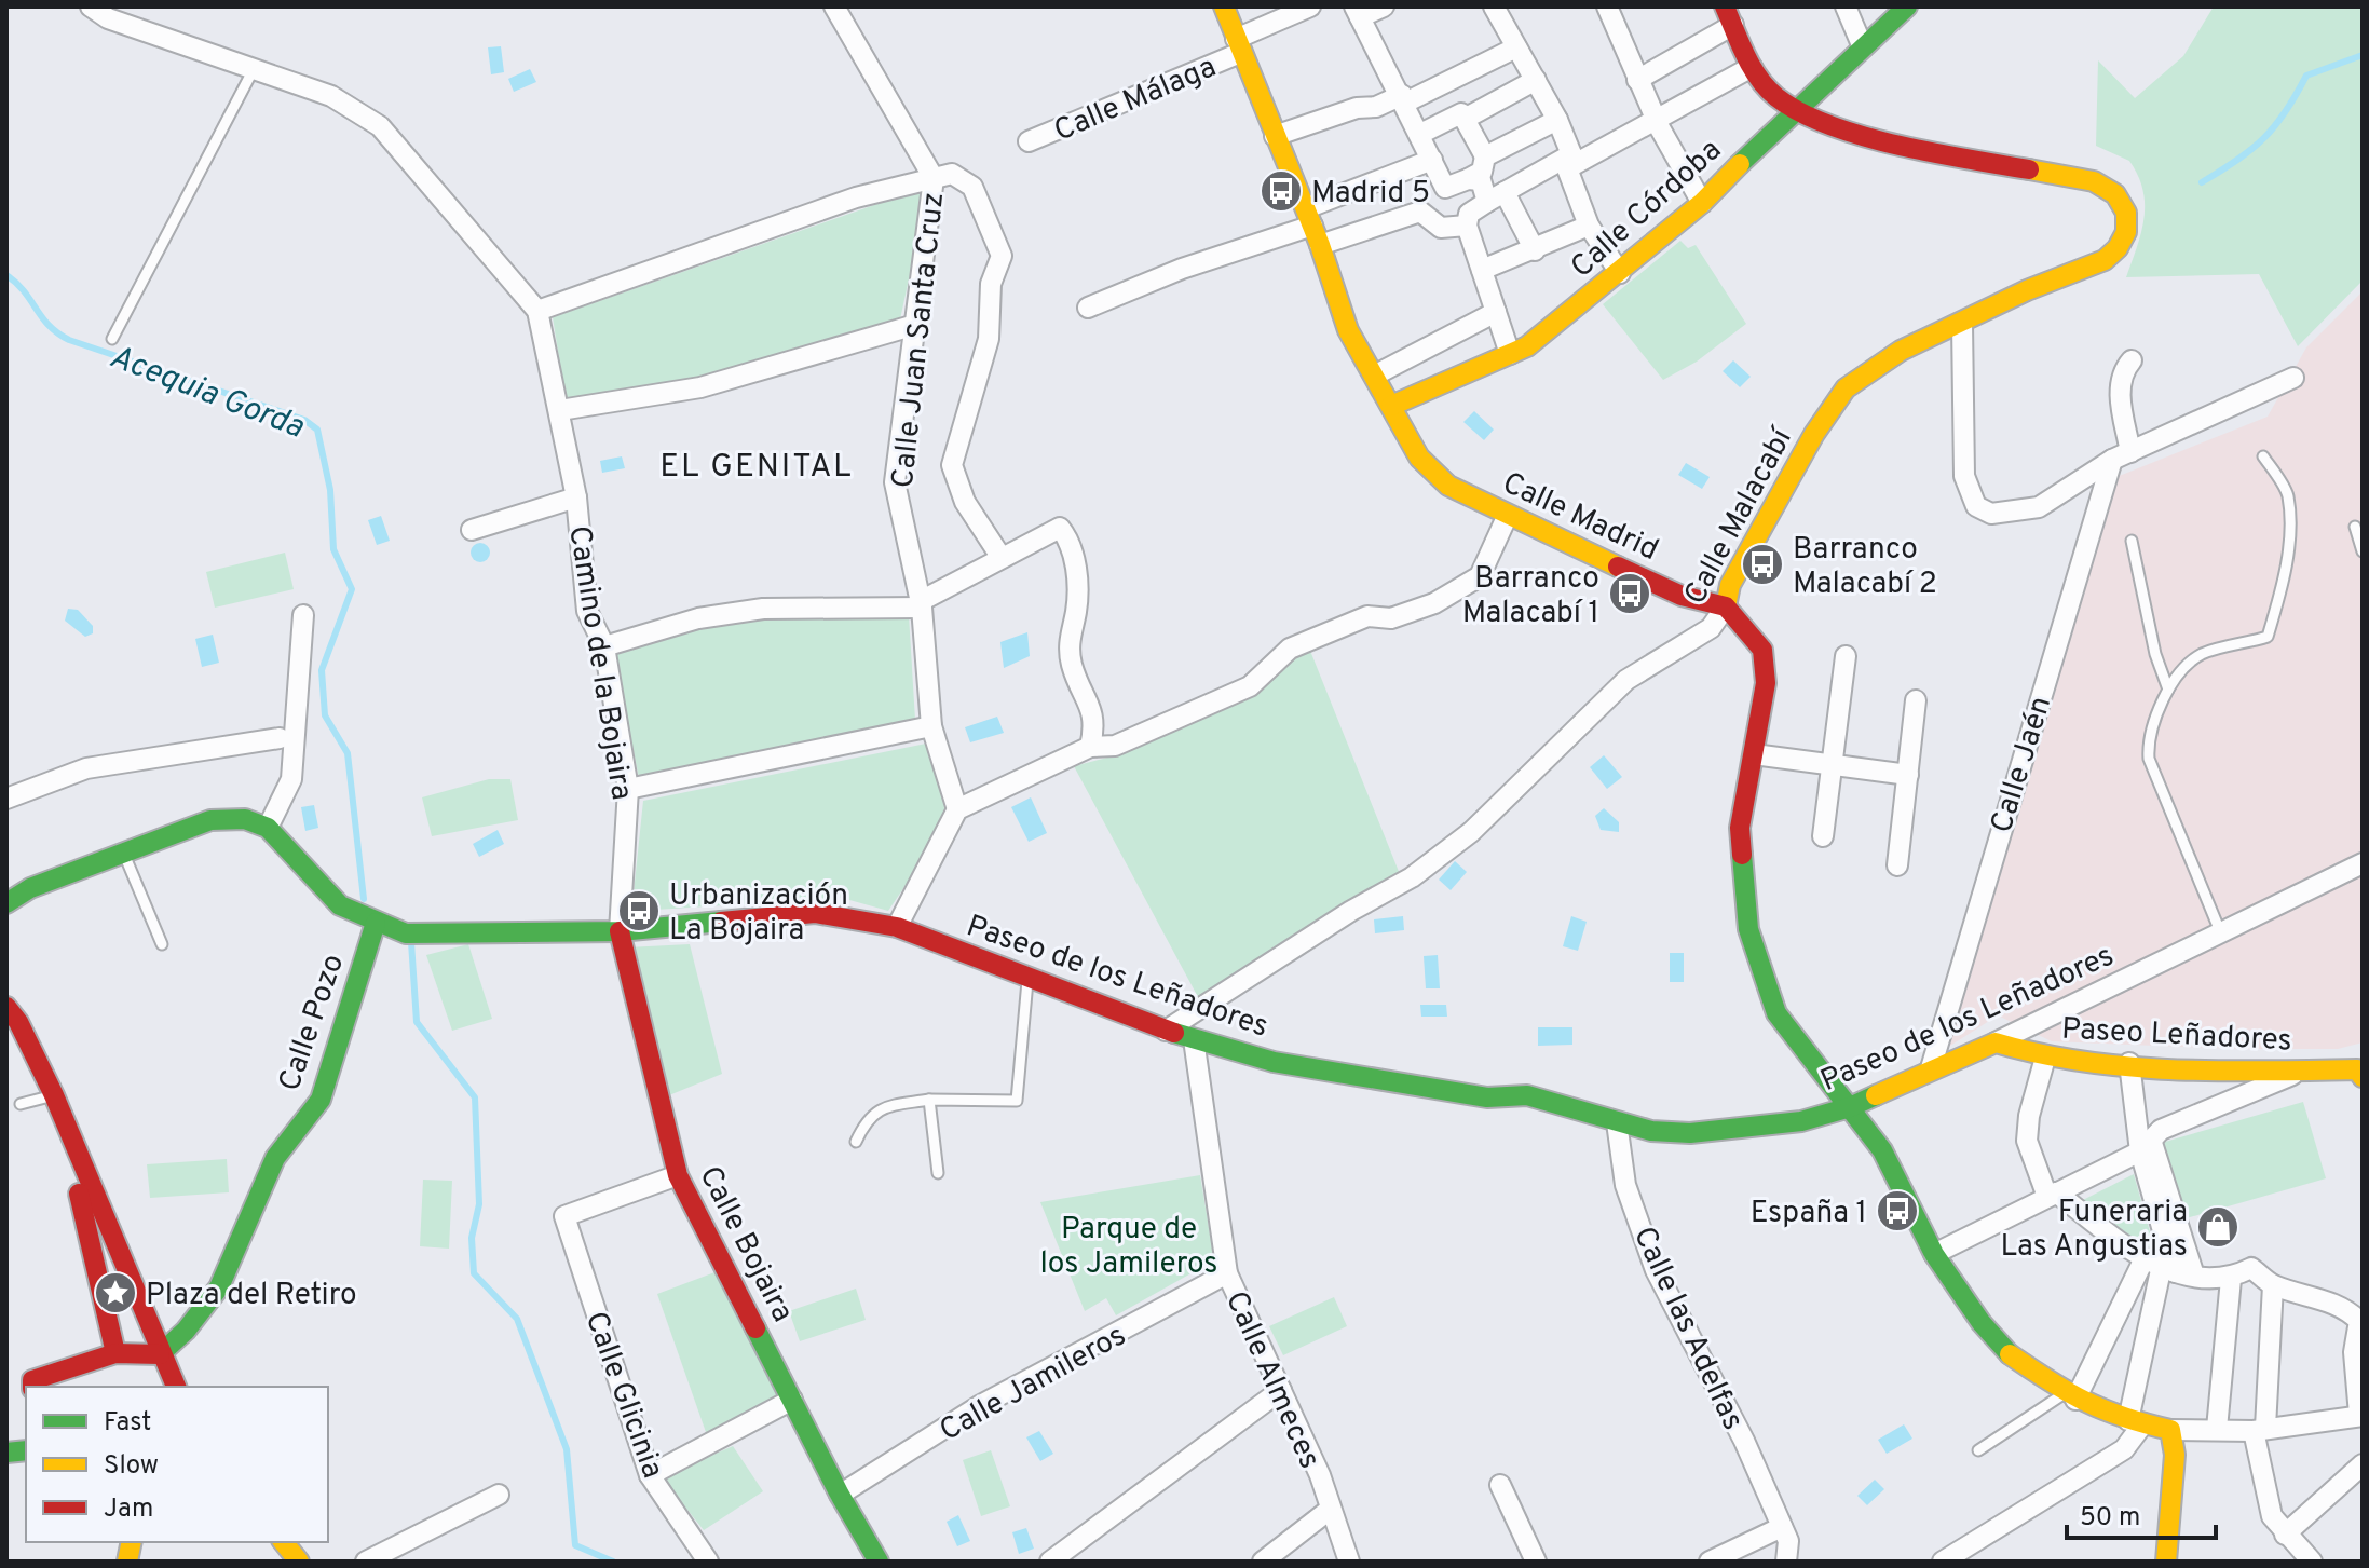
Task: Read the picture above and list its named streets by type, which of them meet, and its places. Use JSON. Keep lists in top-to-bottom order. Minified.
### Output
{"streets":{"street":["Calle Málaga","Calle Córdoba","Calle Juan Santa Cruz","Calle Madrid","Calle Malacabí","Camino de la Bojaira","Calle Jaén","Paseo de los Leñadores","Calle Pozo","Paseo Leñadores","Calle Bojaira","Calle las Adelfas","Calle Almeces","Calle Jamileros","Calle Glicinia"]},"crossings":[["Calle Málaga","Calle Madrid"],["Calle Córdoba","Calle Madrid"],["Calle Córdoba","Calle Malacabí"],["Calle Juan Santa Cruz","Camino de la Bojaira"],["Calle Madrid","Calle Malacabí"],["Calle Malacabí","Paseo de los Leñadores"],["Camino de la Bojaira","Paseo de los Leñadores"],["Camino de la Bojaira","Calle Bojaira"],["Calle Jaén","Paseo de los Leñadores"],["Paseo de los Leñadores","Calle Pozo"],["Paseo de los Leñadores","Paseo Leñadores"],["Paseo de los Leñadores","Calle Bojaira"],["Paseo de los Leñadores","Calle las Adelfas"],["Paseo de los Leñadores","Calle Almeces"],["Calle Bojaira","Calle Jamileros"],["Calle Bojaira","Calle Glicinia"],["Calle Almeces","Calle Jamileros"]],"districts":["EL GENITAL"],"water":["Acequia Gorda"],"parks":["Parque de los Jamileros"],"places":{"bus stop":["Madrid 5","Barranco Malacabí 2","Barranco Malacabí 1","Urbanización La Bojaira","España 1"],"shop":["Funeraria Las Angustias"],"place":["Plaza del Retiro"]},"legend":["Fast","Slow","Jam"],"scale_bar":"50 m"}
